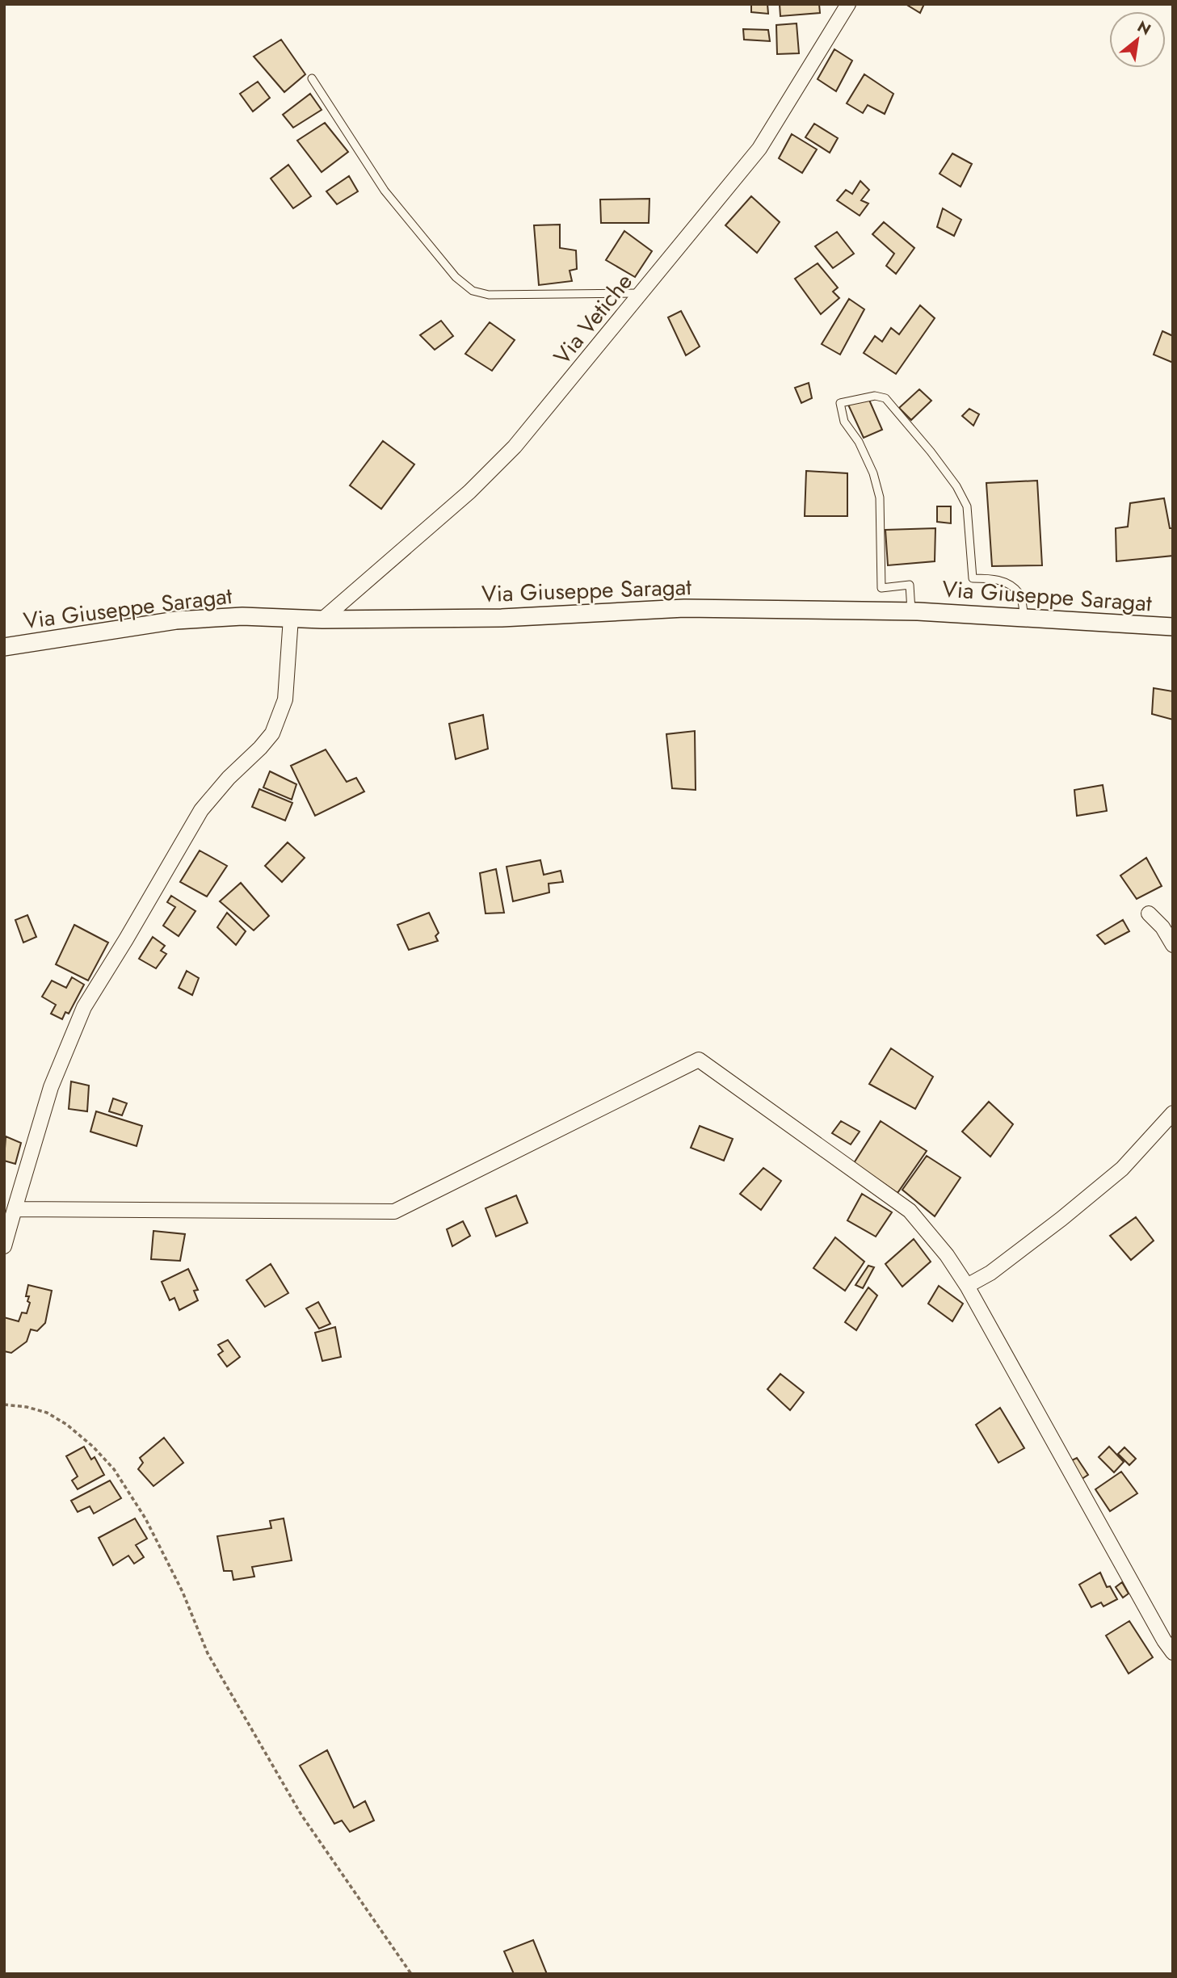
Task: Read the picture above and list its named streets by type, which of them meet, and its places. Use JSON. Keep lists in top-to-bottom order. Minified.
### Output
{"streets":{"street":["Via Vetiche","Via Giuseppe Saragat"]},"crossings":[["Via Vetiche","Via Giuseppe Saragat"]],"north":"top right"}
